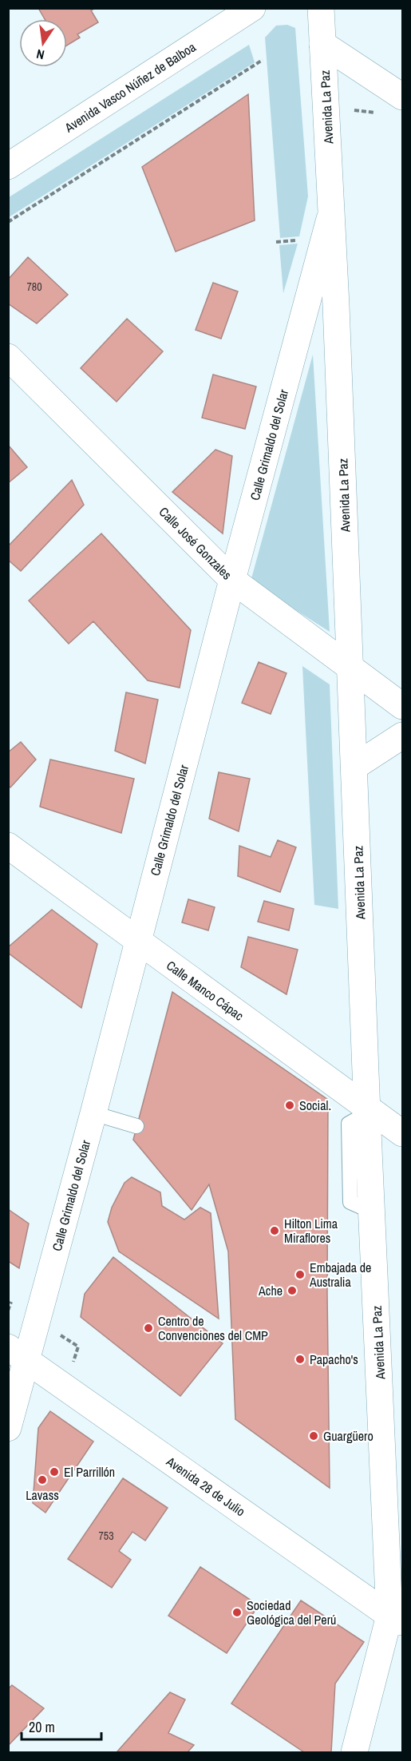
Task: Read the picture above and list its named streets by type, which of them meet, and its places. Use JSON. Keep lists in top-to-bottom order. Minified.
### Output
{"streets":{"street":["Avenida Vasco Núñez de Balboa","Avenida La Paz","Calle Grimaldo del Solar","Calle José Gonzales","Calle Manco Cápac","Avenida 28 de Julio"]},"crossings":[["Avenida La Paz","Calle Grimaldo del Solar"],["Avenida La Paz","Calle José Gonzales"],["Avenida La Paz","Calle Manco Cápac"],["Avenida La Paz","Avenida 28 de Julio"],["Calle Grimaldo del Solar","Calle José Gonzales"],["Calle Grimaldo del Solar","Calle Manco Cápac"],["Calle Grimaldo del Solar","Avenida 28 de Julio"]],"places":["Social.","Hilton Lima Miraflores","Embajada de Australia","Ache","Centro de Convenciones del CMP","Papacho's","Guargüero","El Parrillón","Lavass","Sociedad Geológica del Perú"],"house_numbers":["780","753"],"scale_bar":"20 m","north":"bottom"}
